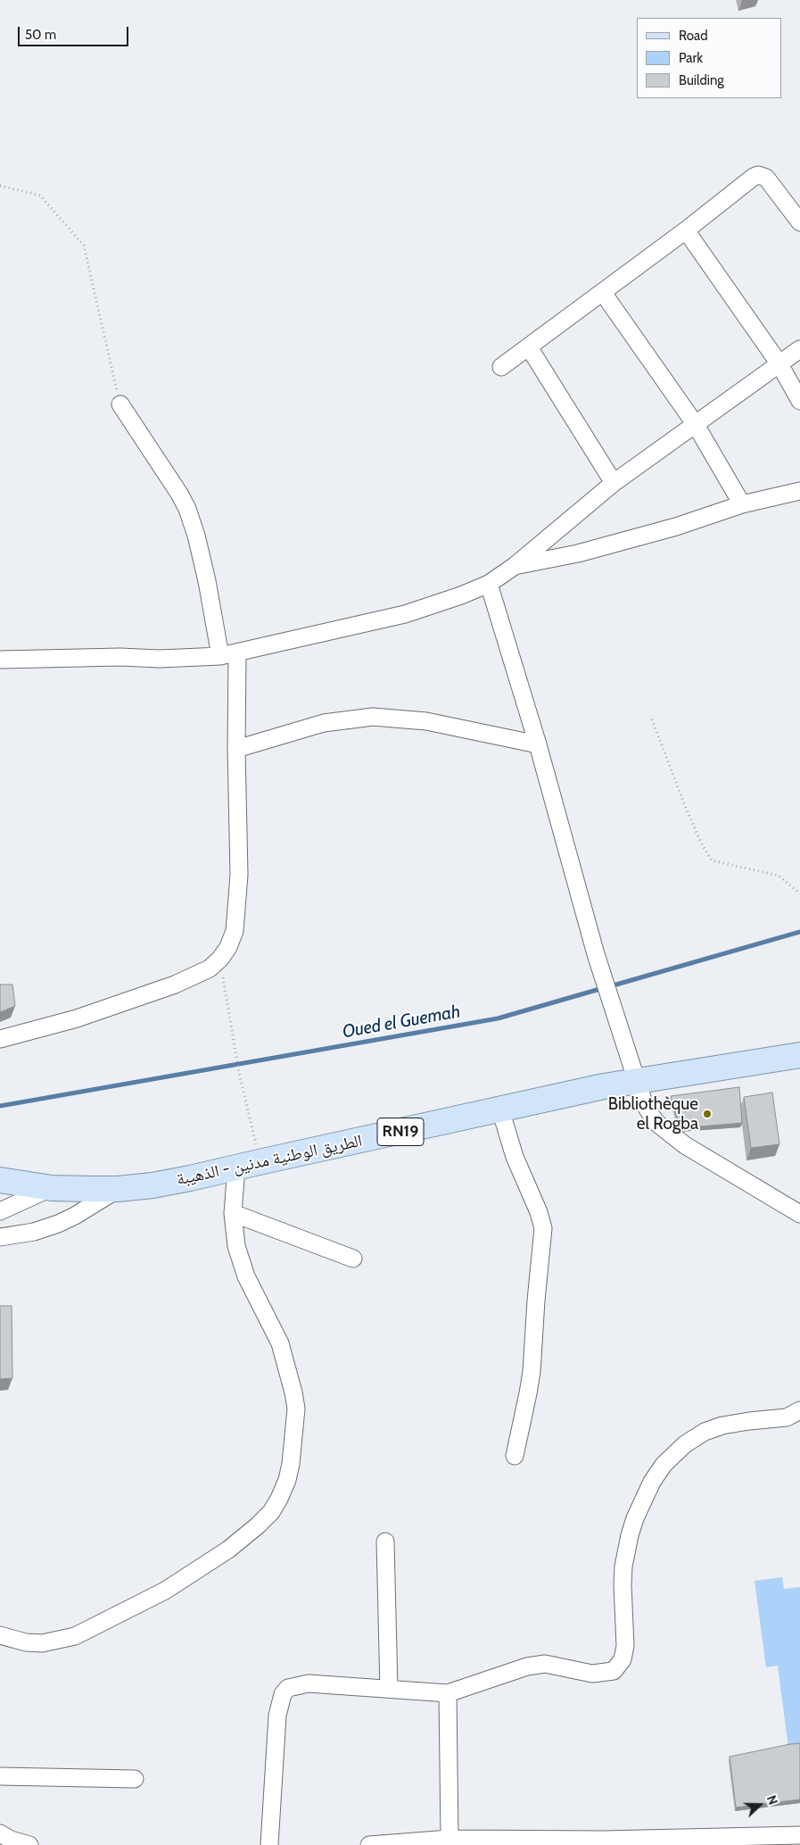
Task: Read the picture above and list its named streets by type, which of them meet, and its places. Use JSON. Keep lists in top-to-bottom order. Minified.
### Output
{"streets":{"main road":["RN19","الطريق الوطنية مدنين - الذهيبة"]},"water":["Oued el Guemah"],"places":["Bibliothèque el Rogba"],"legend":["Road","Park","Building"],"scale_bar":"50 m","north":"right"}
